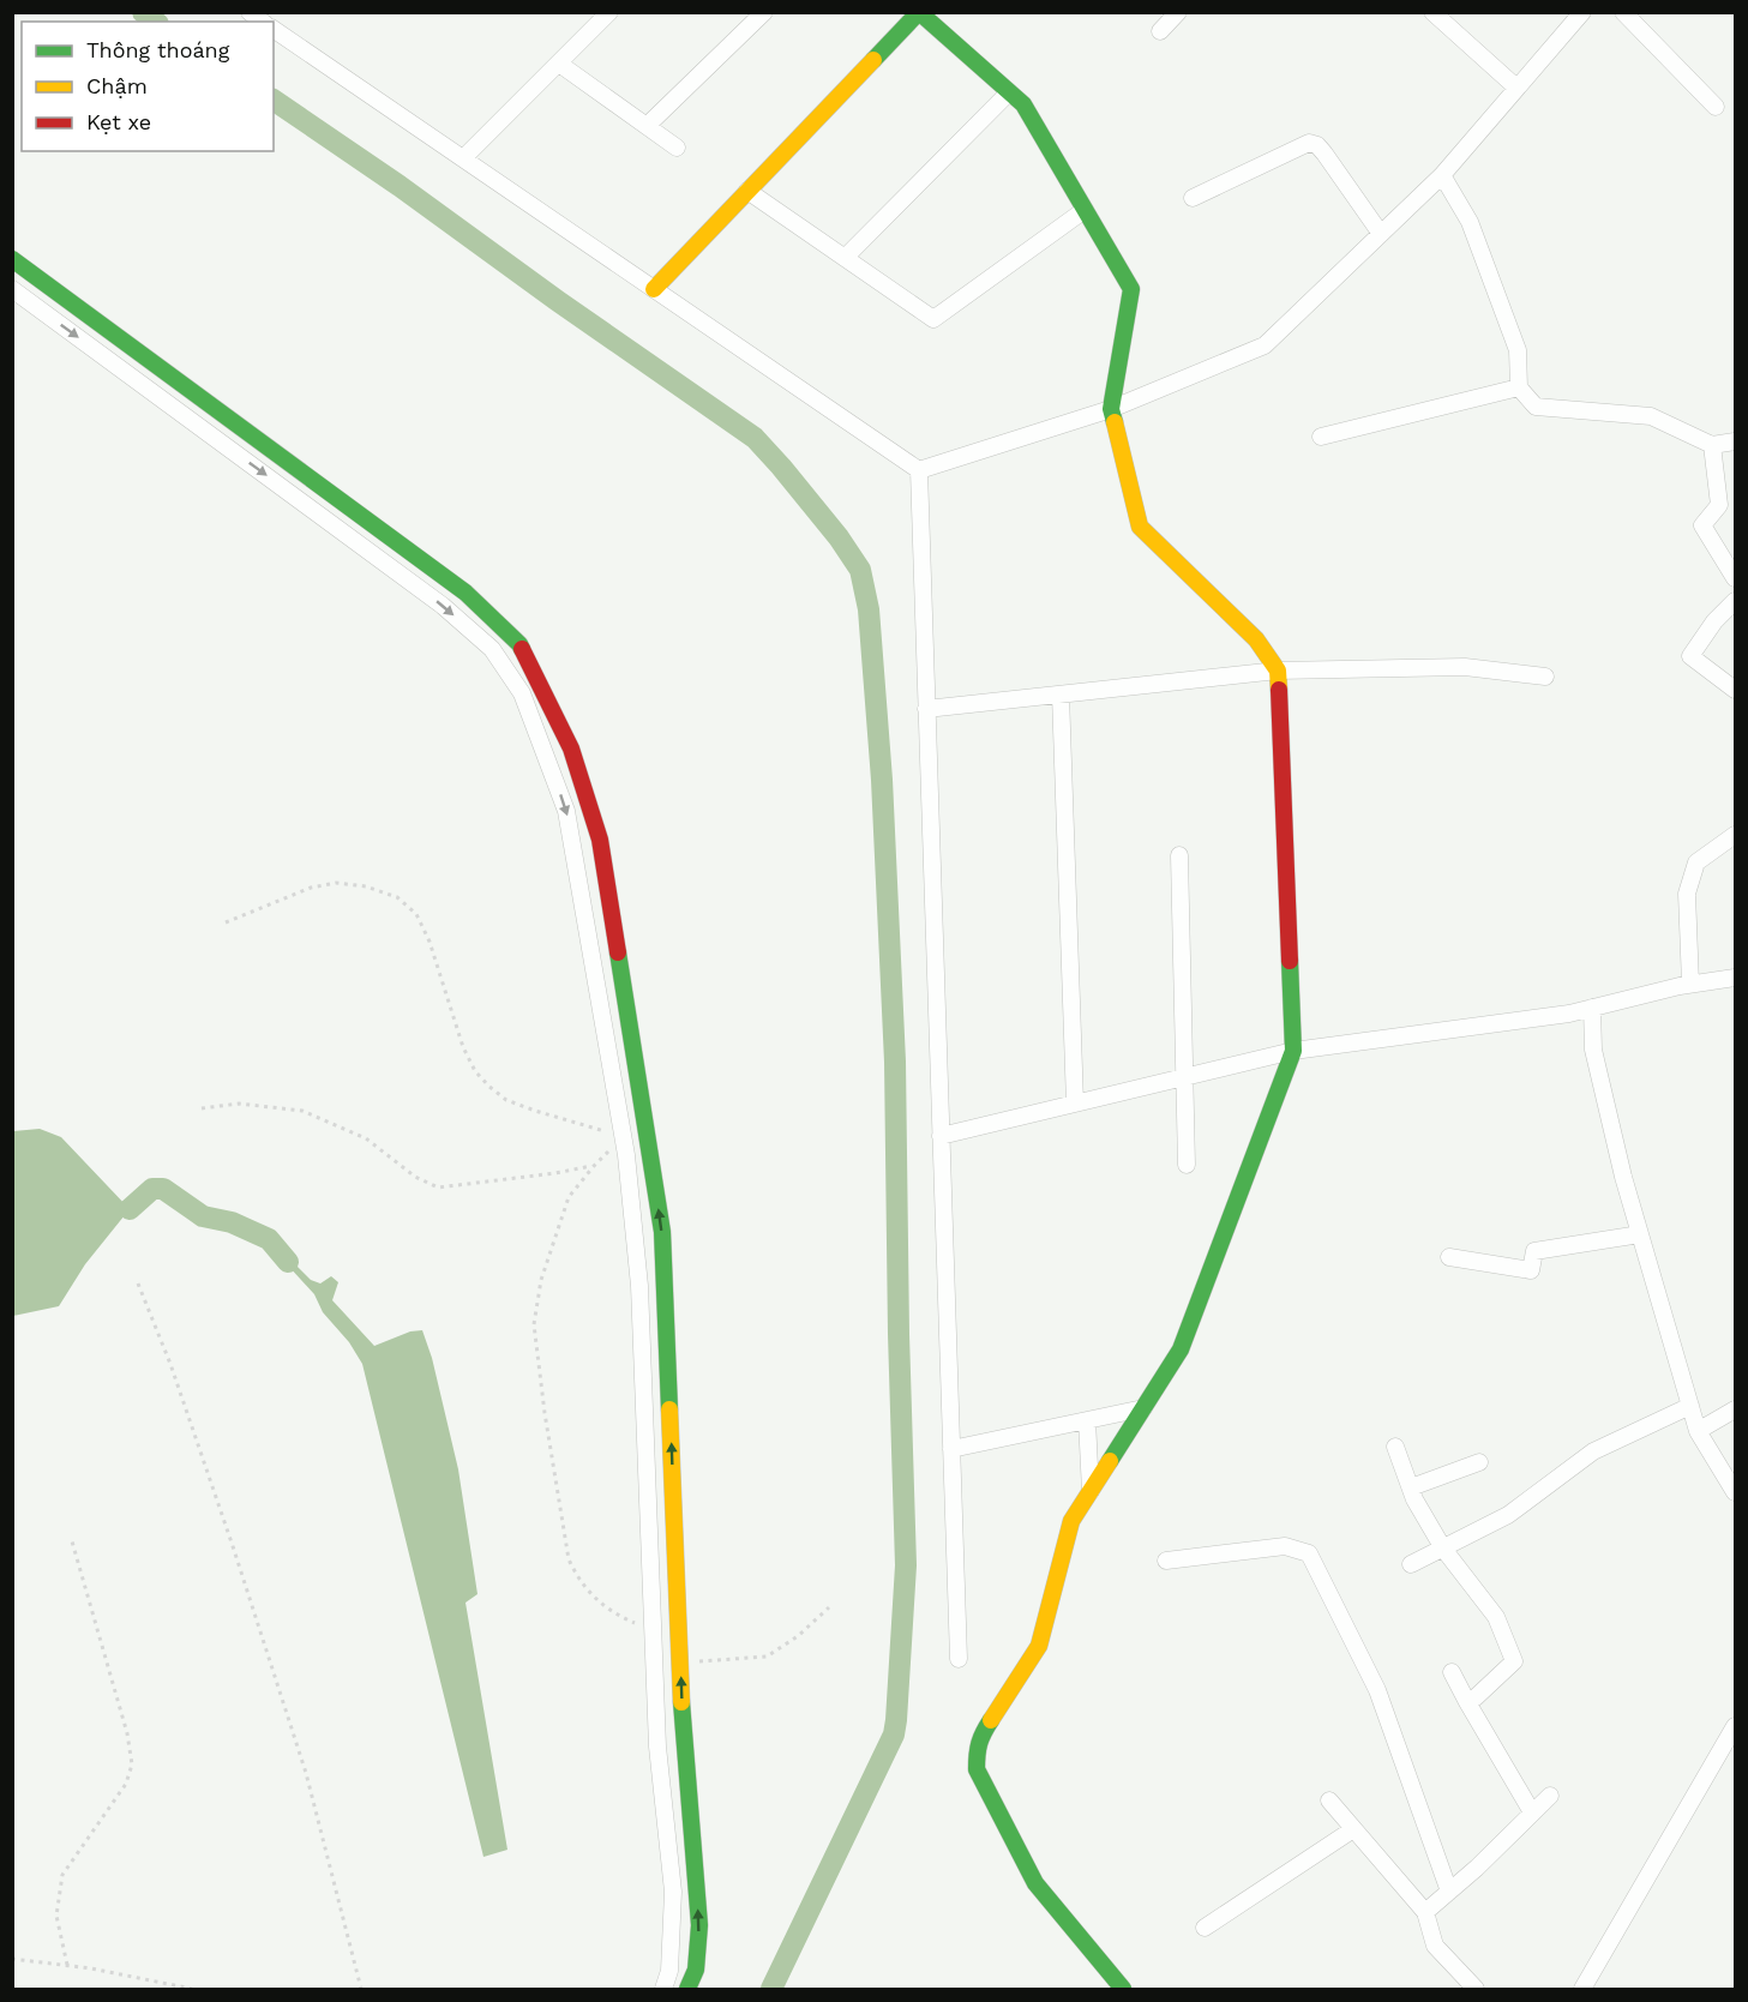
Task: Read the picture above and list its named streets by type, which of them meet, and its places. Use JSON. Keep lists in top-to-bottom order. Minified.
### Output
{"legend":["Thông thoáng","Chậm","Kẹt xe"]}
